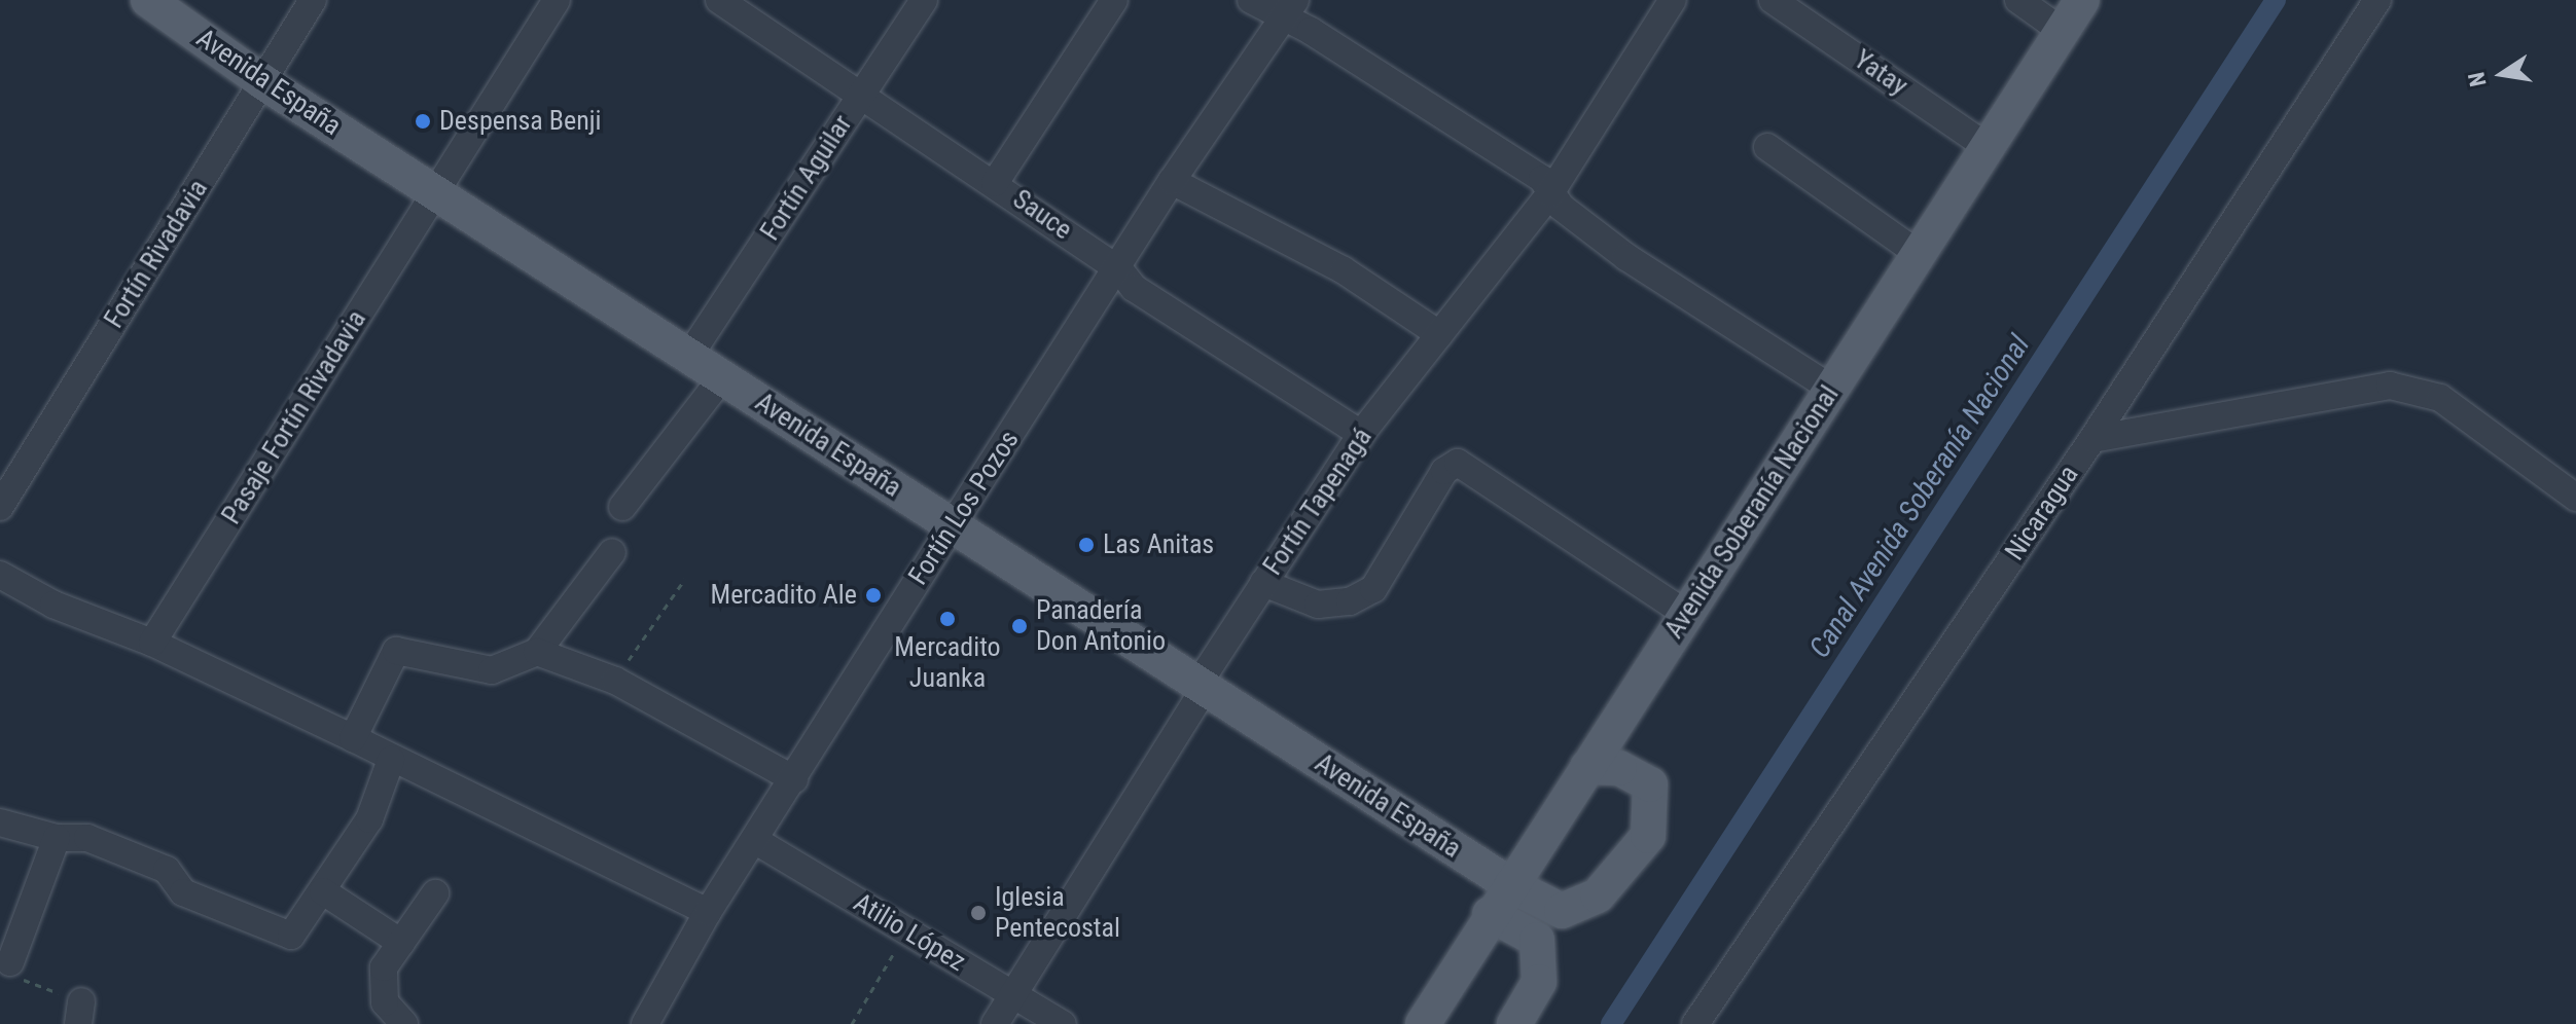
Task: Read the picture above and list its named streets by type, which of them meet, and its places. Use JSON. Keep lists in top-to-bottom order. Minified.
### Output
{"streets":{"main road":["Avenida España","Avenida Soberanía Nacional"],"street":["Yatay","Fortín Aguilar","Sauce","Fortín Rivadavia","Pasaje Fortín Rivadavia","Fortín Tapenagá","Fortín Los Pozos","Nicaragua","Atilio López"]},"crossings":[["Yatay","Avenida Soberanía Nacional"],["Avenida España","Fortín Aguilar"],["Avenida España","Fortín Rivadavia"],["Avenida España","Pasaje Fortín Rivadavia"],["Avenida España","Fortín Tapenagá"],["Avenida España","Fortín Los Pozos"],["Avenida España","Avenida Soberanía Nacional"],["Fortín Aguilar","Sauce"],["Sauce","Fortín Tapenagá"],["Sauce","Fortín Los Pozos"],["Fortín Tapenagá","Atilio López"],["Fortín Los Pozos","Atilio López"]],"water":["Canal Avenida Soberanía Nacional"],"places":["Despensa Benji","Las Anitas","Mercadito Ale","Mercadito Juanka","Panadería Don Antonio","Iglesia Pentecostal"],"north":"left"}
